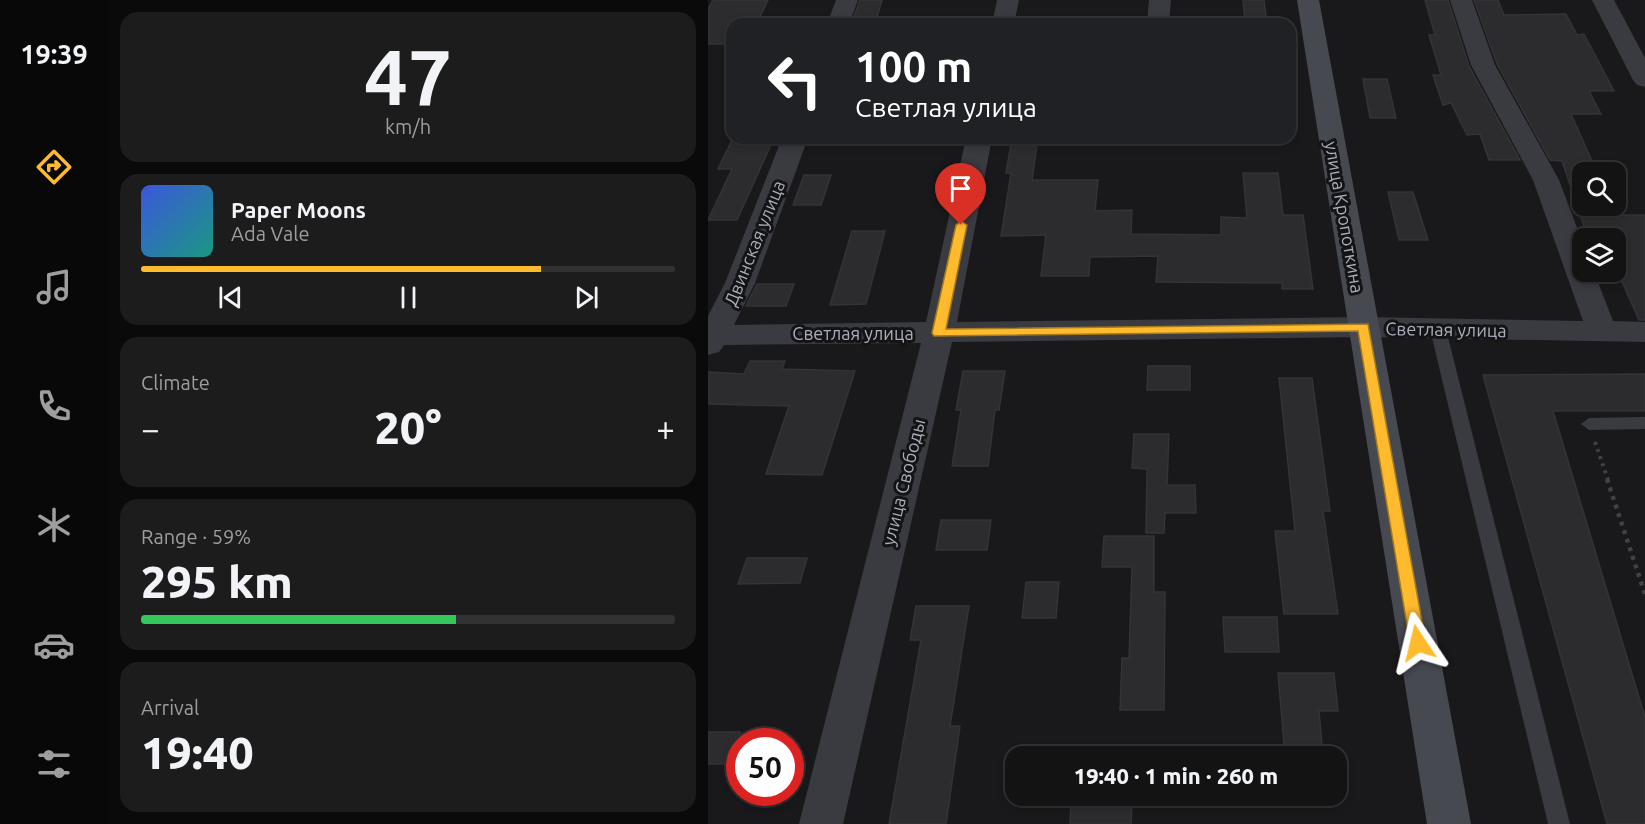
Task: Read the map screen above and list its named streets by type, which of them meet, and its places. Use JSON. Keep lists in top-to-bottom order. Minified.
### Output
{"streets":{"main road":["улица Кропоткина"],"street":["Двинская улица","Светлая улица","улица Свободы"]},"crossings":[["улица Кропоткина","Светлая улица"],["Двинская улица","Светлая улица"],["Светлая улица","улица Свободы"]],"page":{"tabs":"19:39","tile":[["47","km/h"],"Climate",["Range · 59%","295 km"],["Arrival","19:40"]],"turn":["100 m","Светлая улица"],"song":["Paper Moons","Ada Vale"],"heat":["−","20°","+"],"limit":"50","trip":"19:40 · 1 min · 260 m"}}
